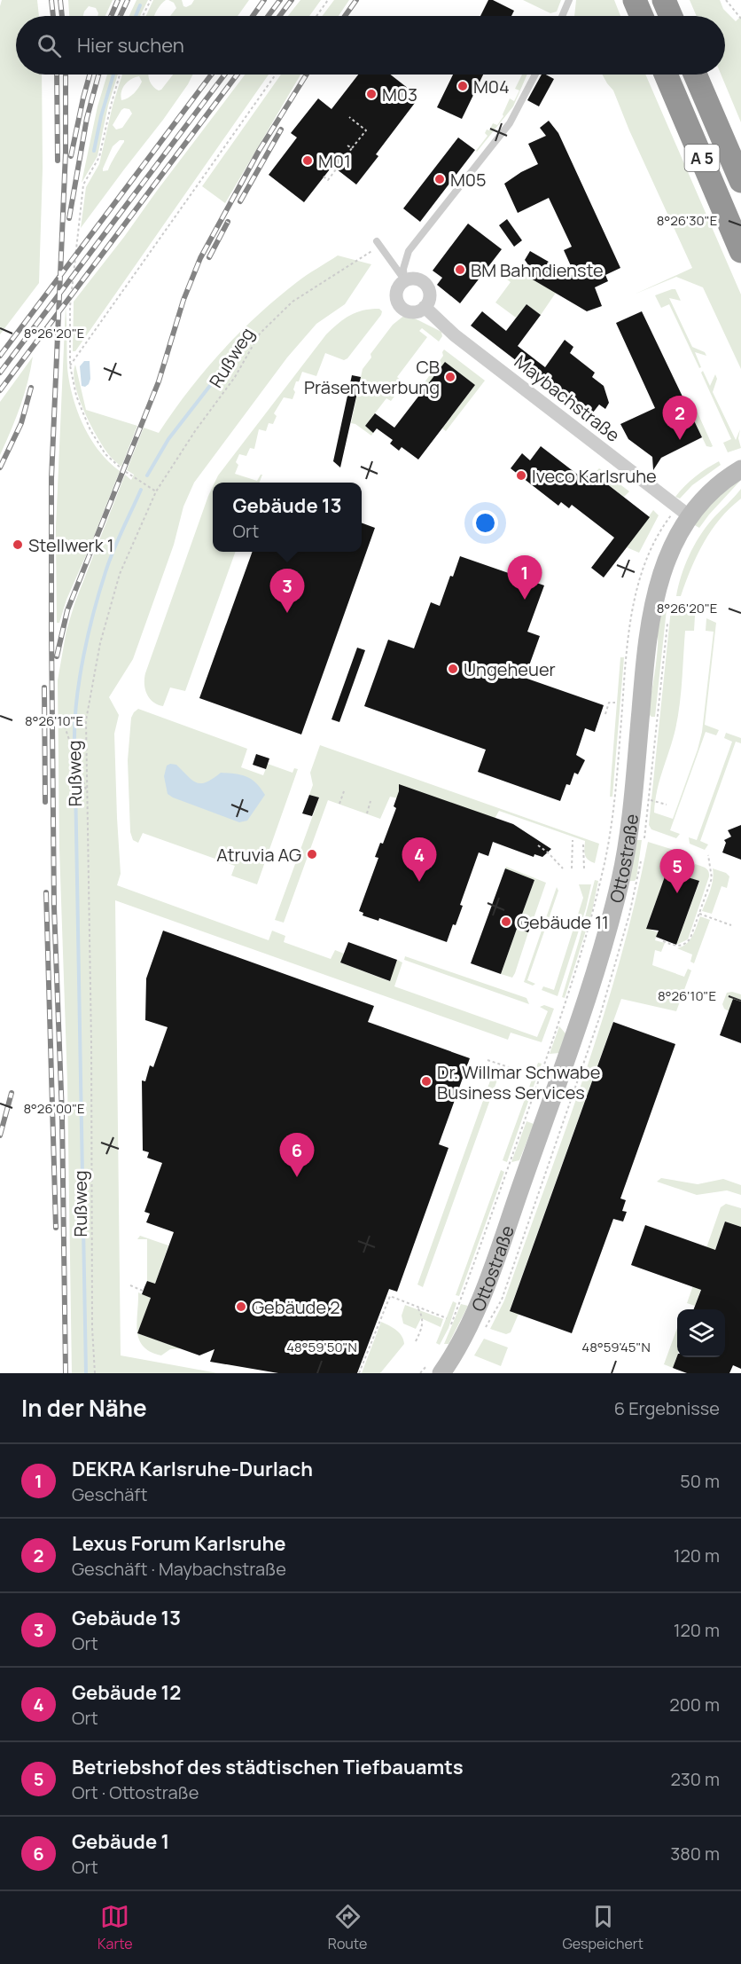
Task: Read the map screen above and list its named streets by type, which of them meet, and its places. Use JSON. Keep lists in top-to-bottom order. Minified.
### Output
{"streets":{"highway":["A 5"],"main road":["Ottostraße"],"street":["Maybachstraße"],"path":["Rußweg"]},"crossings":[["Maybachstraße","Ottostraße"]],"places":["M04","M03","M01","M05","BM Bahndienste","CB Präsentwerbung","Iveco Karlsruhe","Stellwerk 1","Ungeheuer","Atruvia AG","Gebäude 11","Dr. Willmar Schwabe Business Services","Gebäude 2"],"page":{"search":"Hier suchen","pins":["2","1","3","4","5","6"],"popup":["Gebäude 13","Ort"],"heading":["In der Nähe","6 Ergebnisse"],"list":[{"mark":"1","name":"DEKRA Karlsruhe-Durlach","note":"Geschäft","value":"50 m"},{"mark":"2","name":"Lexus Forum Karlsruhe","note":"Geschäft · Maybachstraße","value":"120 m"},{"mark":"3","name":"Gebäude 13","note":"Ort","value":"120 m"},{"mark":"4","name":"Gebäude 12","note":"Ort","value":"200 m"},{"mark":"5","name":"Betriebshof des städtischen Tiefbauamts","note":"Ort · Ottostraße","value":"230 m"},{"mark":"6","name":"Gebäude 1","note":"Ort","value":"380 m"}],"nav":["Karte","Route","Gespeichert"]},"coordinates":["8°26'30\"E","8°26'20\"E","8°26'10\"E","8°26'00\"E","48°59'50\"N","48°59'45\"N"]}
